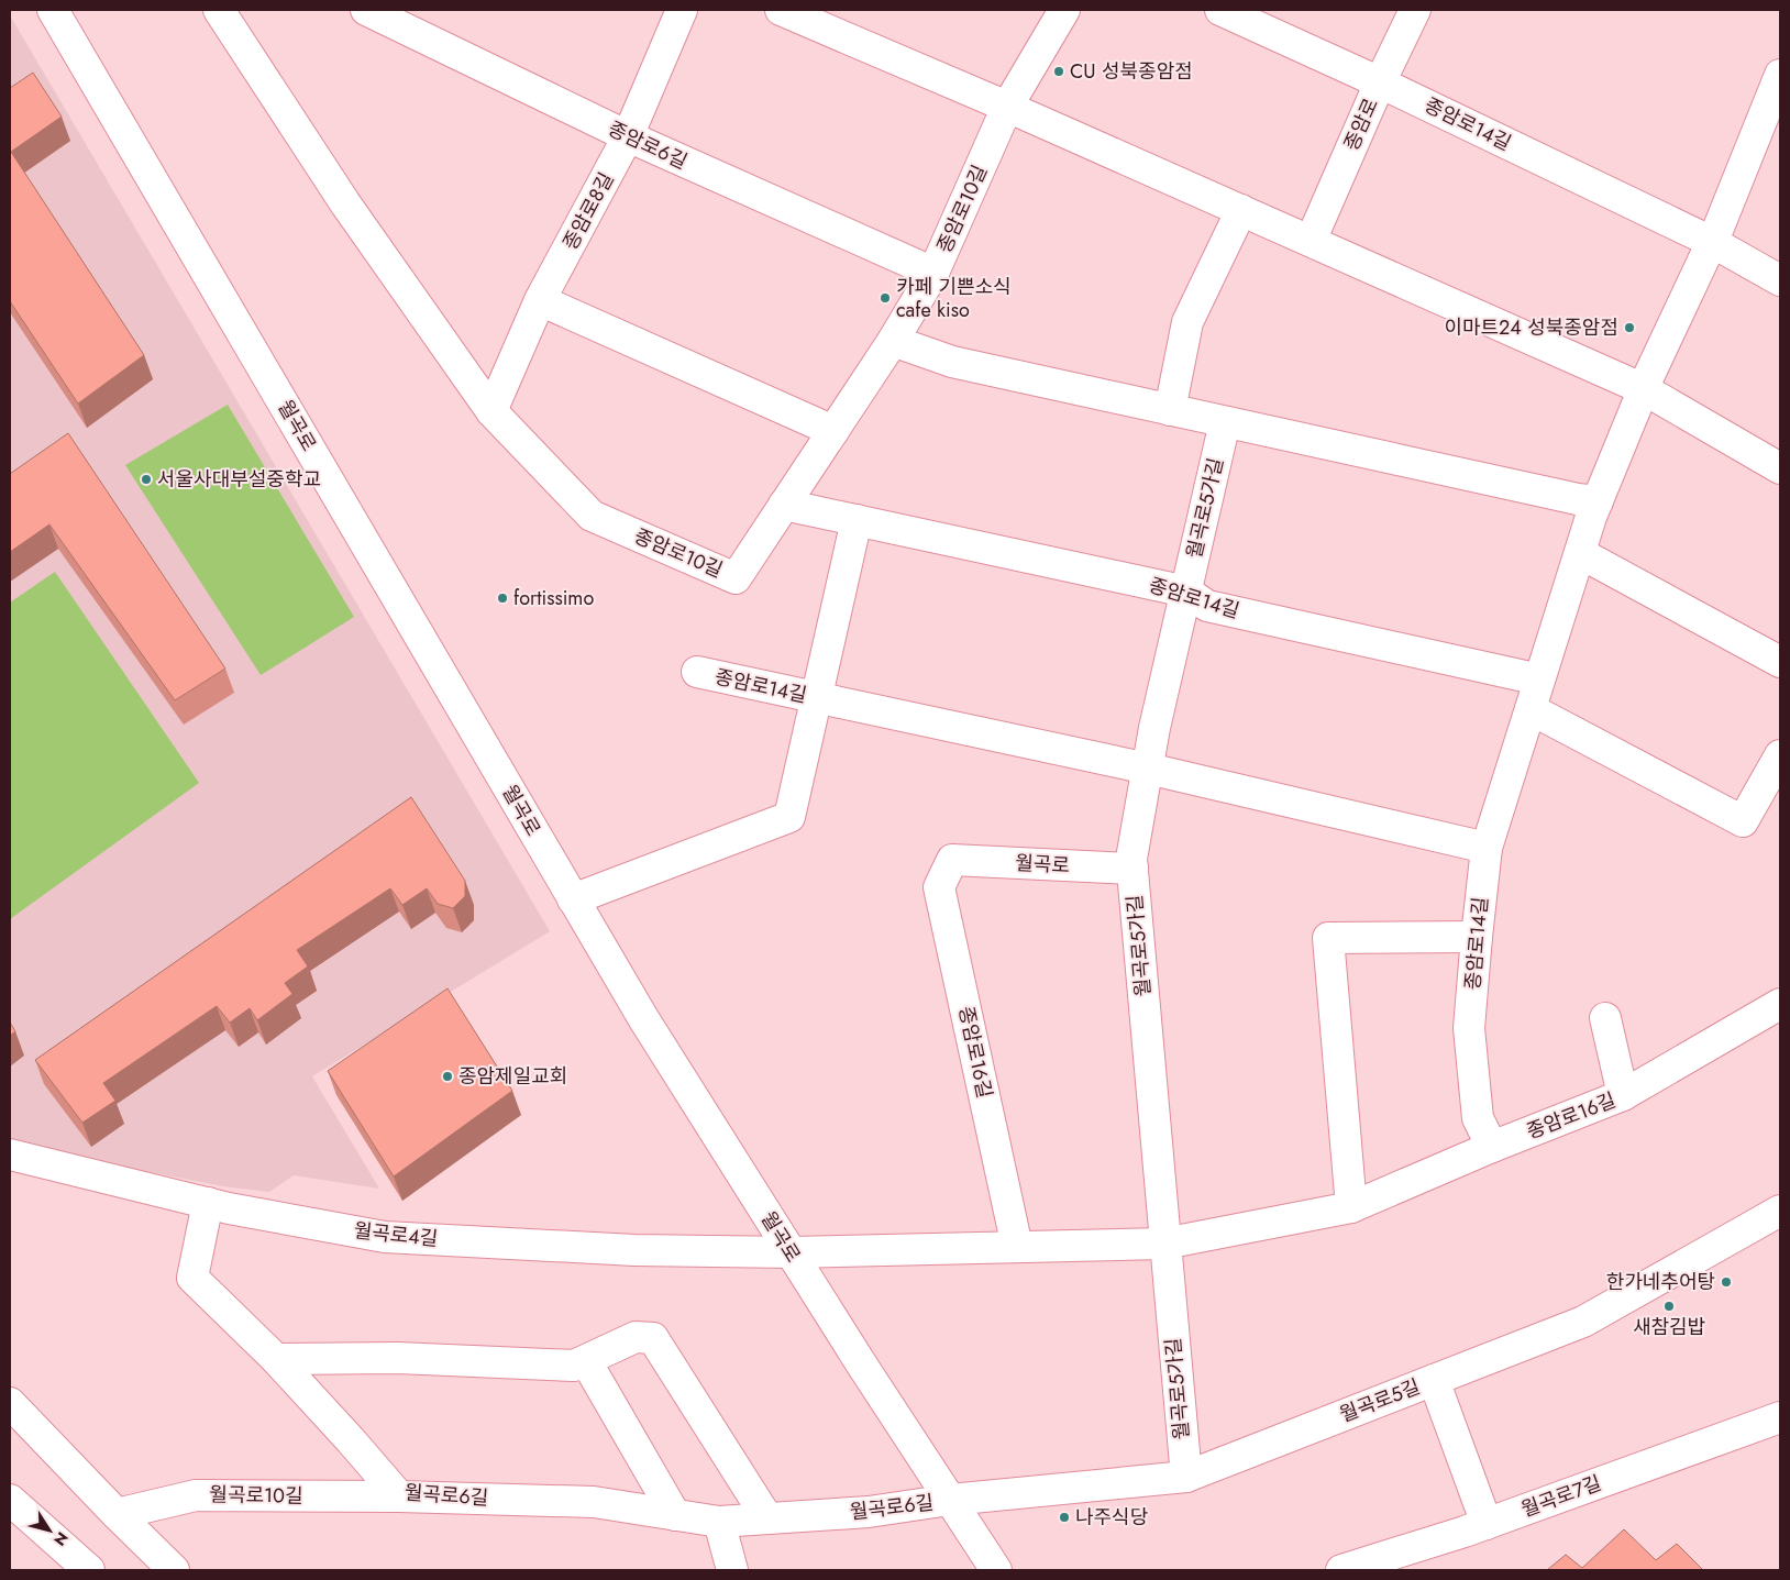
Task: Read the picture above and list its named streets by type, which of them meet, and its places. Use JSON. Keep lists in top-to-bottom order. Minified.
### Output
{"streets":{"main road":["종암로","종암로14길","종암로6길","종암로10길","종암로8길","월곡로","월곡로5가길","종암로16길","월곡로4길","월곡로5길","월곡로10길","월곡로6길","월곡로7길"]},"crossings":[["종암로","종암로14길"],["종암로14길","종암로10길"],["종암로14길","월곡로5가길"],["종암로14길","종암로16길"],["종암로6길","종암로10길"],["종암로6길","종암로8길"],["종암로10길","종암로8길"],["월곡로","월곡로5가길"],["월곡로","종암로16길"],["월곡로","월곡로4길"],["월곡로","월곡로5길"],["월곡로","월곡로6길"],["월곡로5가길","종암로16길"],["월곡로5가길","월곡로5길"],["종암로16길","월곡로4길"],["월곡로4길","월곡로6길"],["월곡로5길","월곡로6길"],["월곡로10길","월곡로6길"]],"places":["CU 성북종암점","카페 기쁜소식 cafe kiso","이마트24 성북종암점","서울사대부설중학교","fortissimo","종암제일교회","한가네추어탕","새참김밥","나주식당"],"north":"bottom right"}
